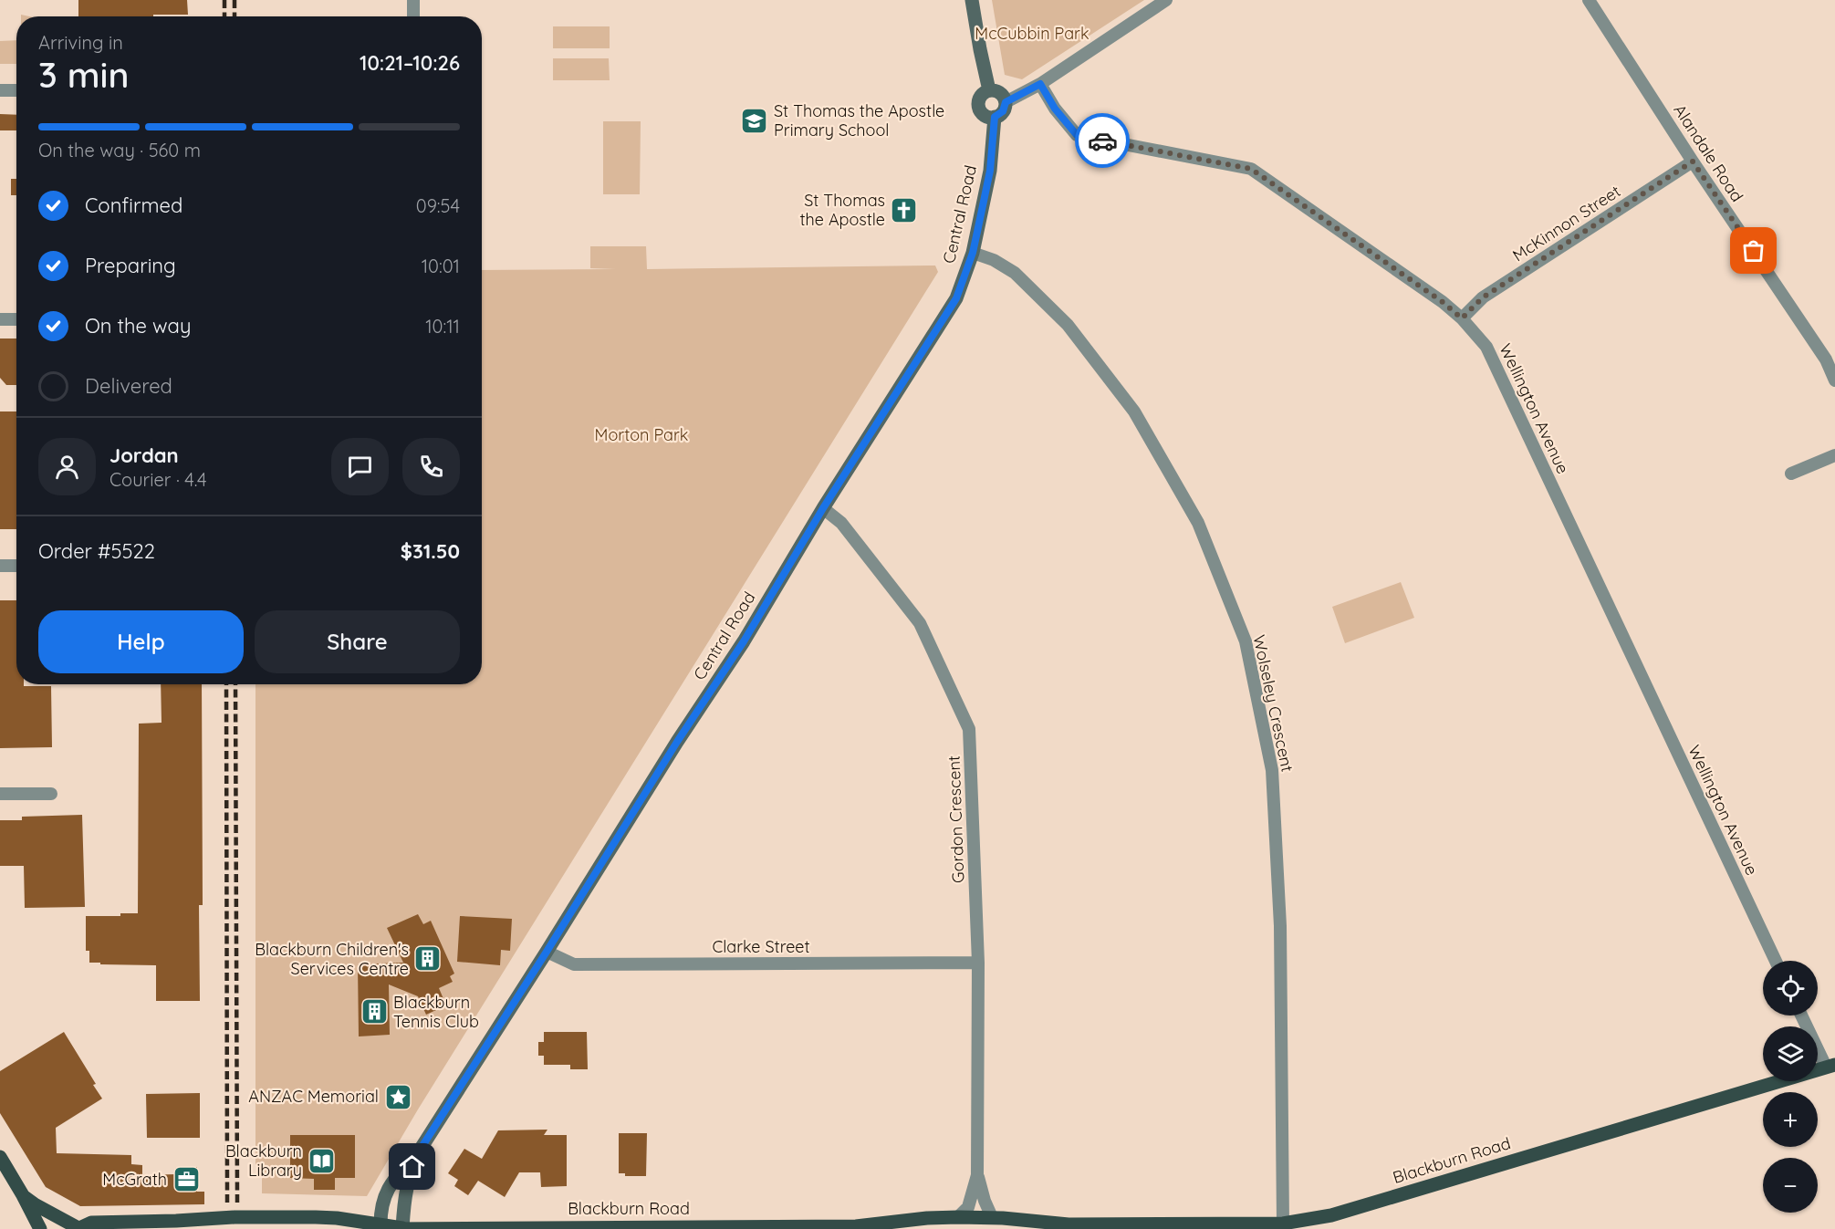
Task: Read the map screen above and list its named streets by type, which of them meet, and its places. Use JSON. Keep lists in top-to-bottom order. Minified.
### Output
{"streets":{"main road":["Blackburn Road"],"street":["Alandale Road","Central Road","McKinnon Street","Wellington Avenue","Wolseley Crescent","Gordon Crescent","Clarke Street"]},"crossings":[["Alandale Road","McKinnon Street"],["Central Road","Wolseley Crescent"],["Central Road","Gordon Crescent"],["Central Road","Clarke Street"],["Central Road","Blackburn Road"],["McKinnon Street","Wellington Avenue"],["Wolseley Crescent","Blackburn Road"],["Gordon Crescent","Clarke Street"],["Gordon Crescent","Blackburn Road"]],"parks":["McCubbin Park","Morton Park"],"places":{"school or university":["St Thomas the Apostle Primary School"],"church":["St Thomas the Apostle"],"building":["Blackburn Children's Services Centre","Blackburn Tennis Club"],"place":["ANZAC Memorial"],"library":["Blackburn Library"],"office":["McGrath"]},"page":{"heading":["3 min","Arriving in","10:21–10:26"],"panel":["Jordan","Courier · 4.4","Order #5522","$31.50"],"bar":"On the way · 560 m","list":[["Confirmed","09:54"],["Preparing","10:01"],["On the way","10:11"],"Delivered"],"buttons":["Help","Share"],"map_buttons":["+","−"]}}
